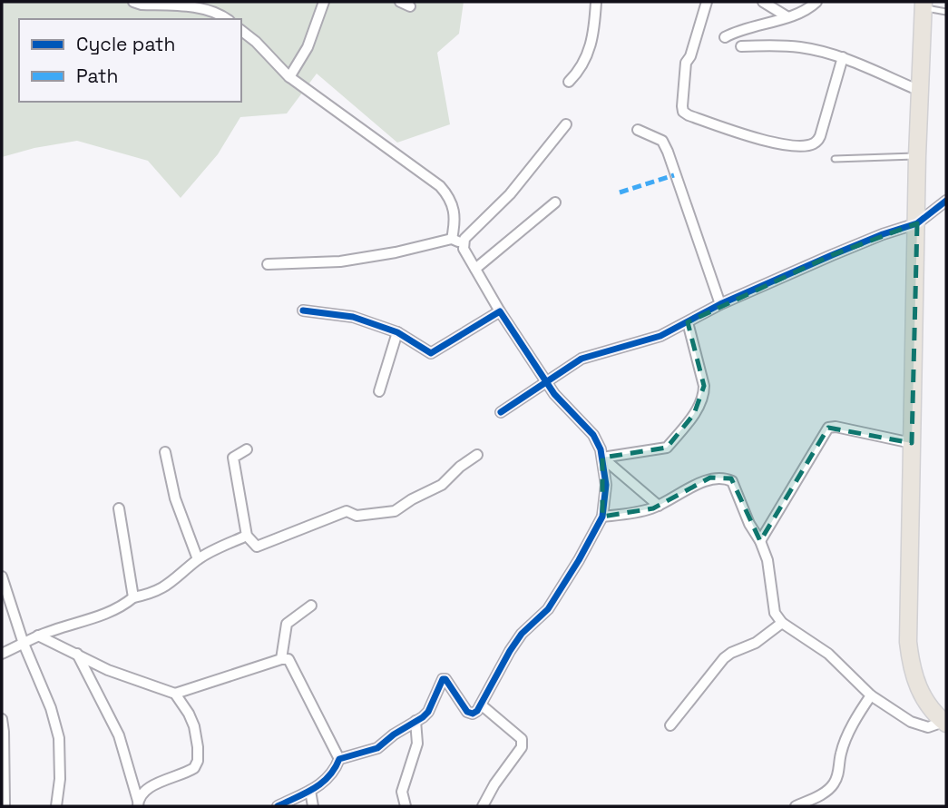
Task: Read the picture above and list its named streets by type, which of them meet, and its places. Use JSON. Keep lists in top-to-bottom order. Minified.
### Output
{"legend":["Cycle path","Path"]}
